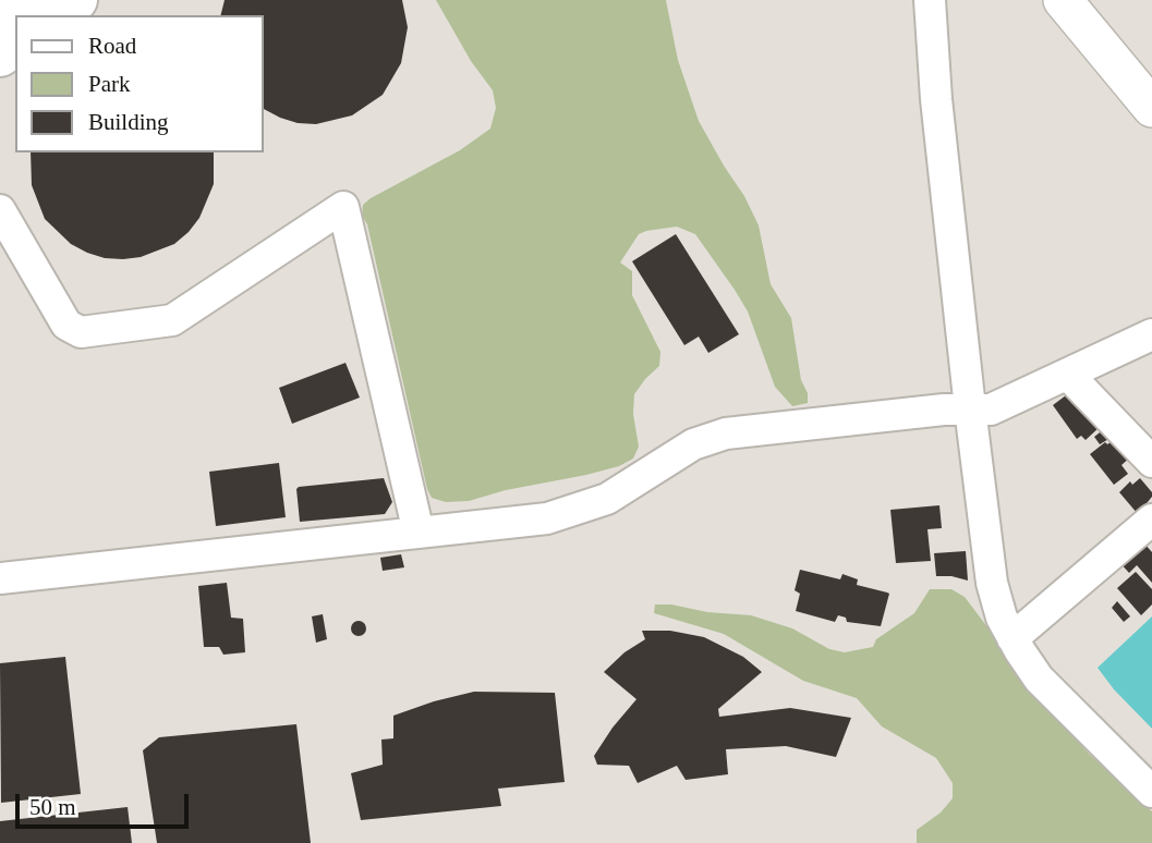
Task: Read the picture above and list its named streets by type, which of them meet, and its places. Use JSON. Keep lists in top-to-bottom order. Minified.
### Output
{"legend":["Road","Park","Building"],"scale_bar":"50 m"}
